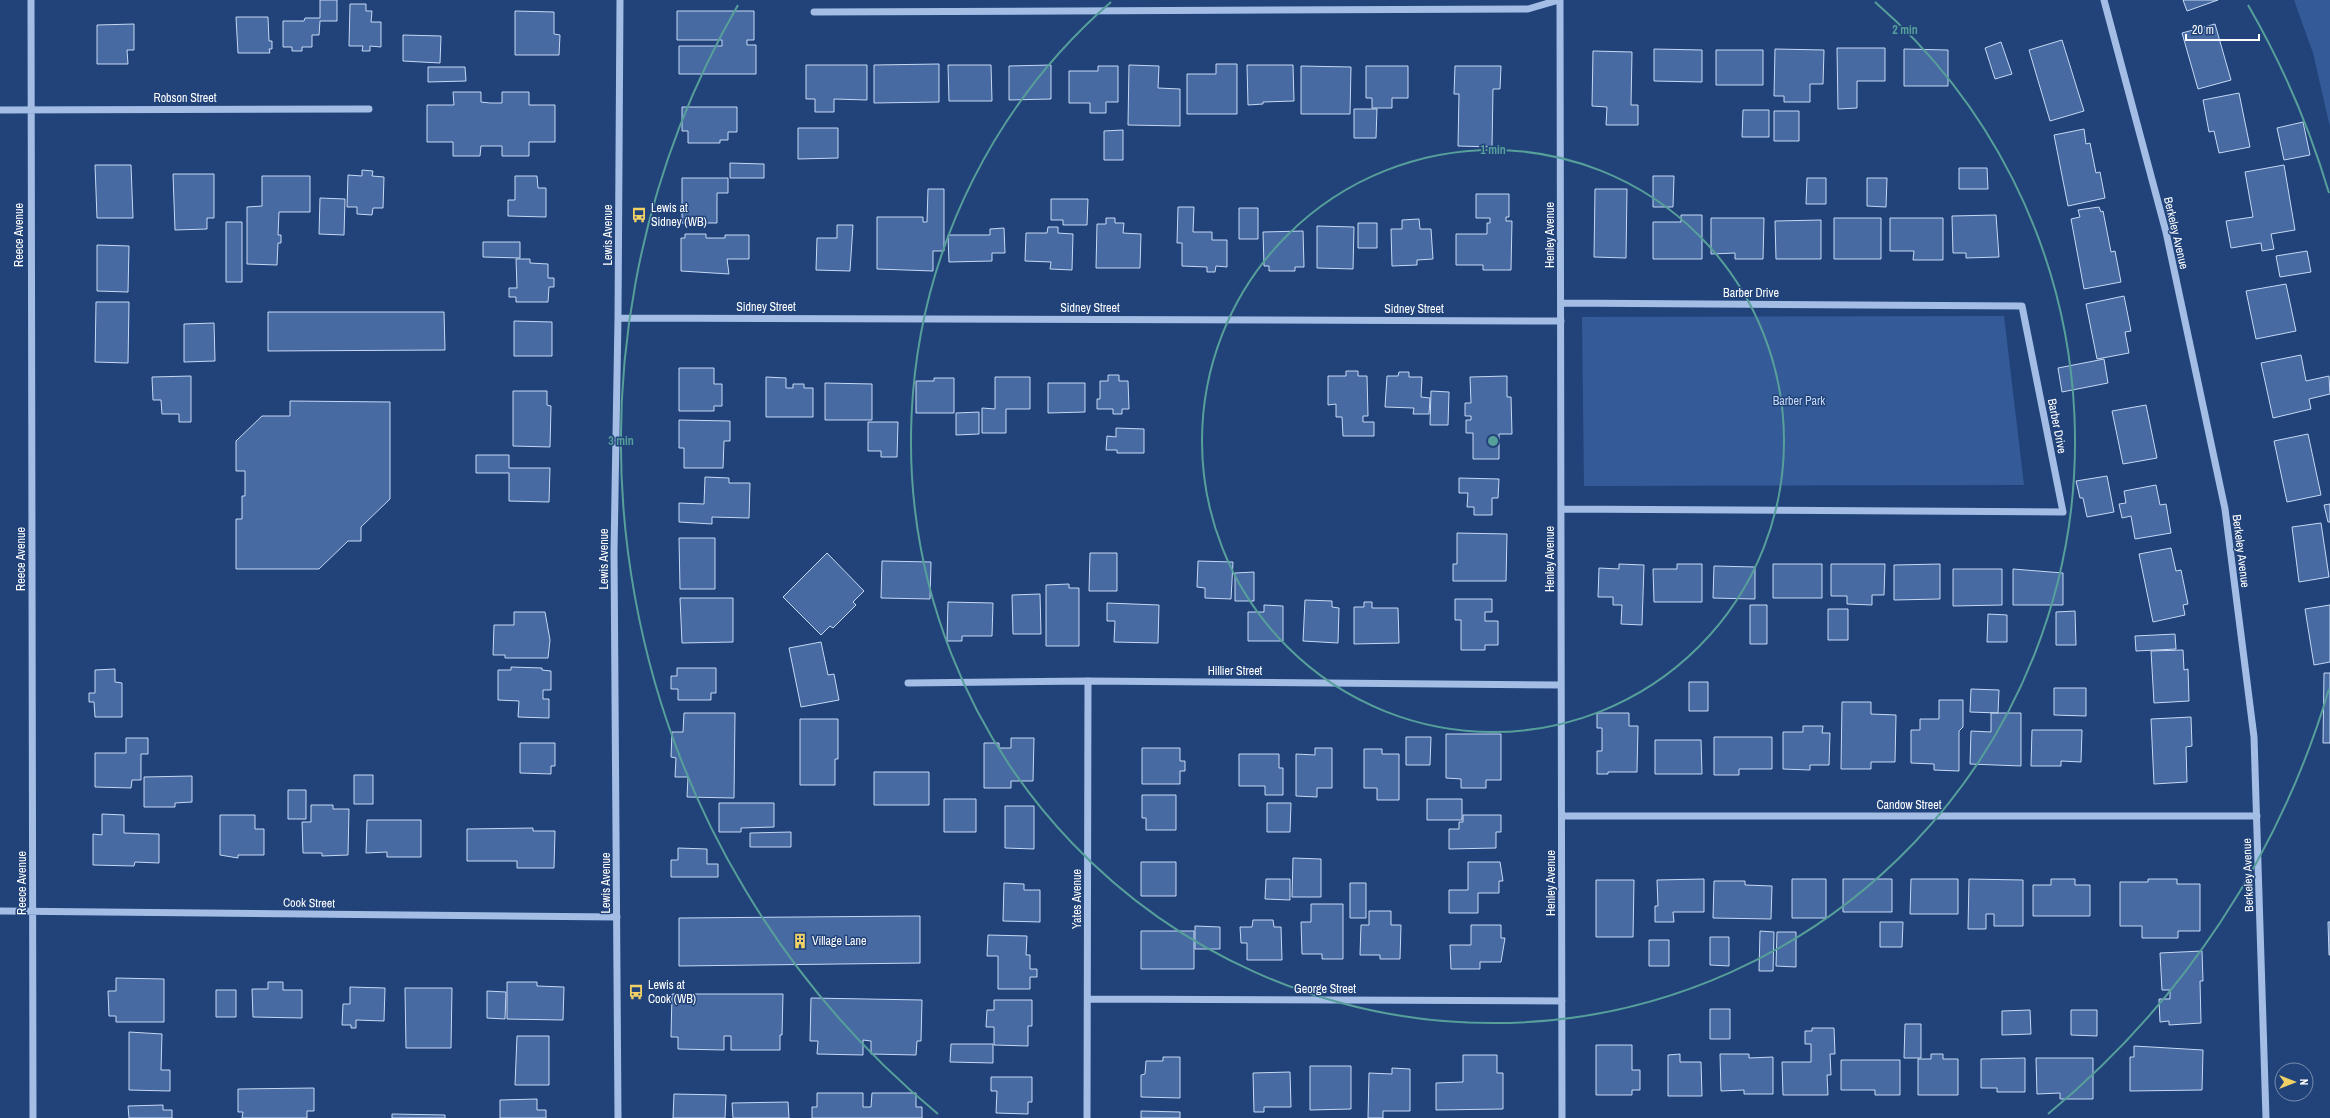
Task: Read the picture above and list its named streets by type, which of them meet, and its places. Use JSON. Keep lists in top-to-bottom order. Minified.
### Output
{"streets":{"street":["Robson Street","Berkeley Avenue","Reece Avenue","Lewis Avenue","Henley Avenue","Barber Drive","Sidney Street","Hillier Street","Candow Street","Yates Avenue","Cook Street","George Street"]},"crossings":[["Robson Street","Reece Avenue"],["Berkeley Avenue","Candow Street"],["Reece Avenue","Cook Street"],["Lewis Avenue","Sidney Street"],["Lewis Avenue","Cook Street"],["Henley Avenue","Barber Drive"],["Henley Avenue","Sidney Street"],["Henley Avenue","Hillier Street"],["Henley Avenue","Candow Street"],["Henley Avenue","George Street"],["Hillier Street","Yates Avenue"],["Yates Avenue","George Street"]],"parks":["Barber Park"],"places":{"bus stop":["Lewis at Sidney (WB)","Lewis at Cook (WB)"],"building":["Village Lane"]},"scale_bar":"20 m","north":"right","rings":["2 min","1 min","3 min"]}
